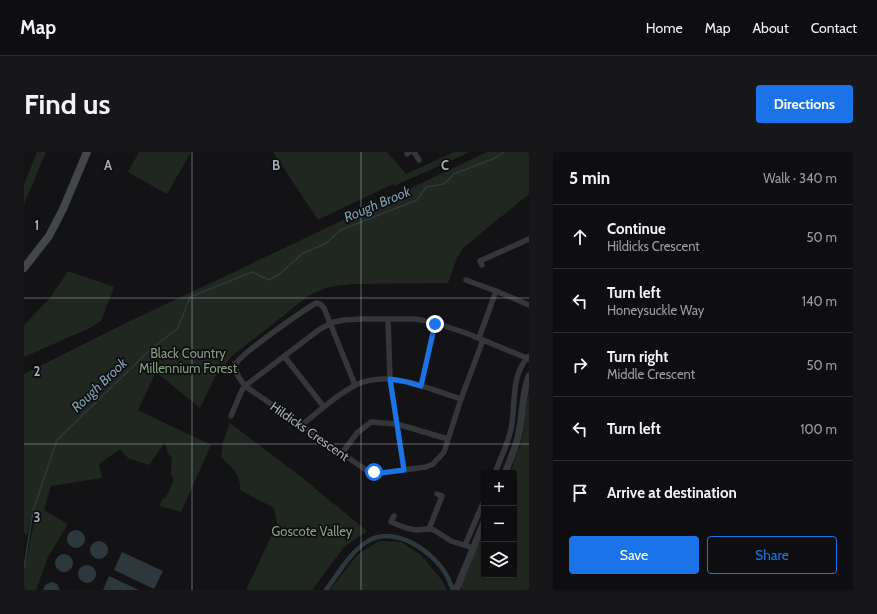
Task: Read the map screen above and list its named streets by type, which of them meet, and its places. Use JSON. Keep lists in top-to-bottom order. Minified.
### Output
{"streets":{"street":["Hildicks Crescent"]},"water":["Rough Brook"],"parks":["Black Country Millennium Forest","Goscote Valley"],"page":{"header":"Map","nav":["Home","Map","About","Contact"],"buttons":["Directions",["Save","Share"]],"title":"Find us","heading":["5 min","Walk · 340 m"],"list":[["Continue","Hildicks Crescent","50 m"],["Turn left","Honeysuckle Way","140 m"],["Turn right","Middle Crescent","50 m"],["Turn left","100 m"],"Arrive at destination"],"map_buttons":["+","−"]},"grid":{"columns":["A","B","C"],"rows":["1","2","3"]}}
